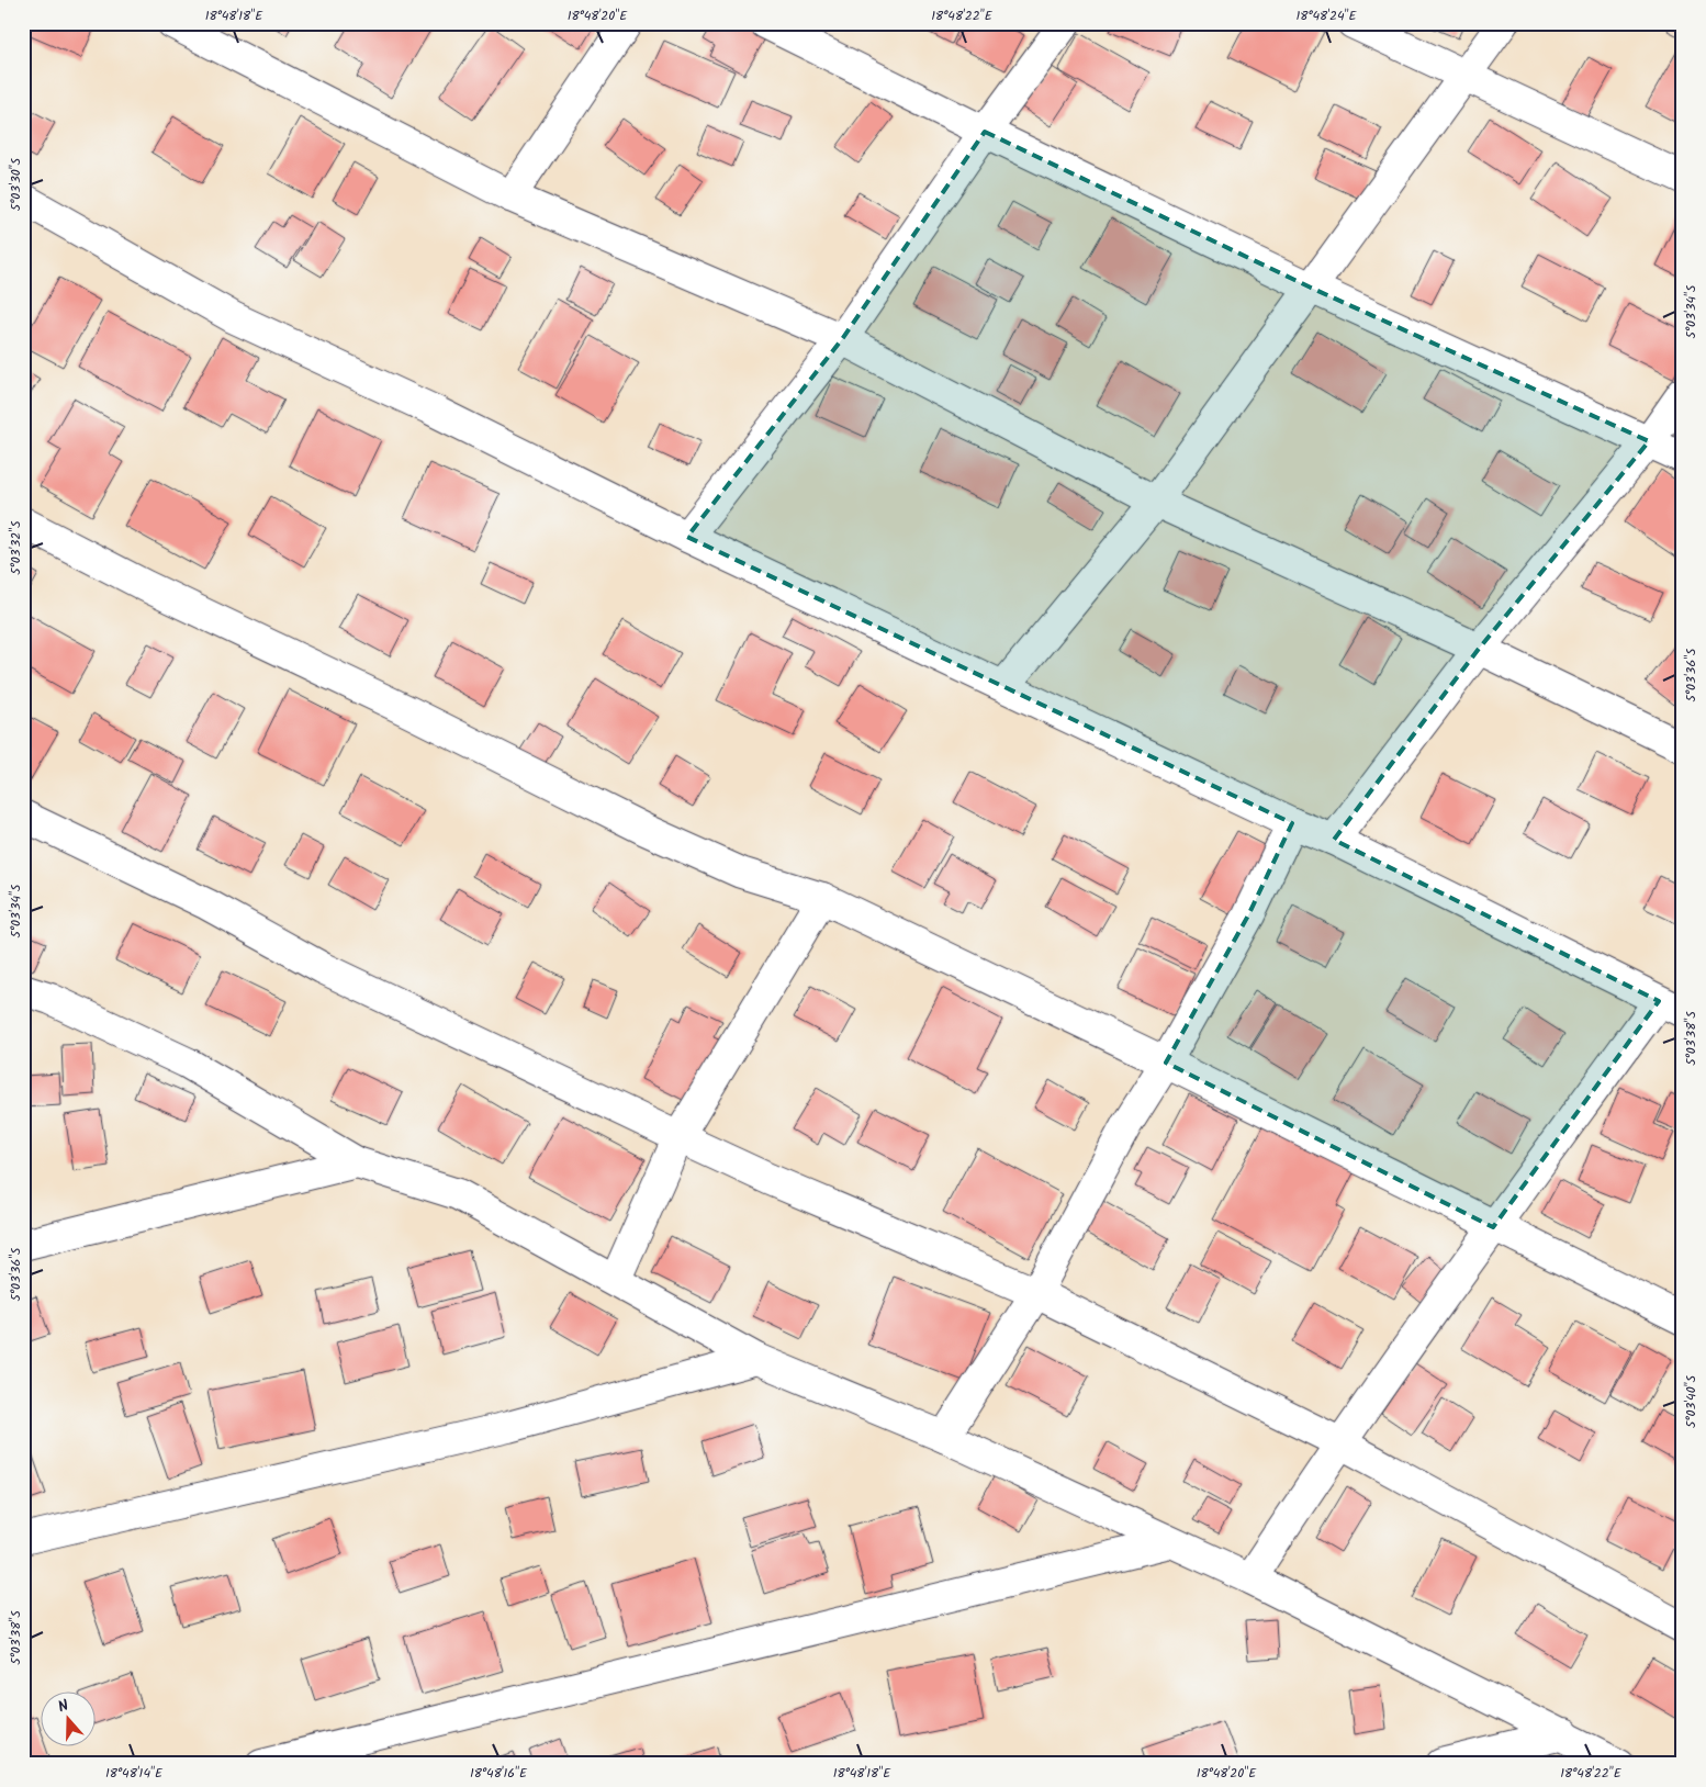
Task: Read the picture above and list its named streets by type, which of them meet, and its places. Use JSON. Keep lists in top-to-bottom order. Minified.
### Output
{"north":"top","coordinates":["18°48'18\"E","18°48'20\"E","18°48'22\"E","18°48'24\"E","5°03'30\"S","5°03'34\"S","5°03'32\"S","5°03'36\"S","5°03'38\"S","5°03'40\"S","18°48'14\"E","18°48'16\"E"]}
